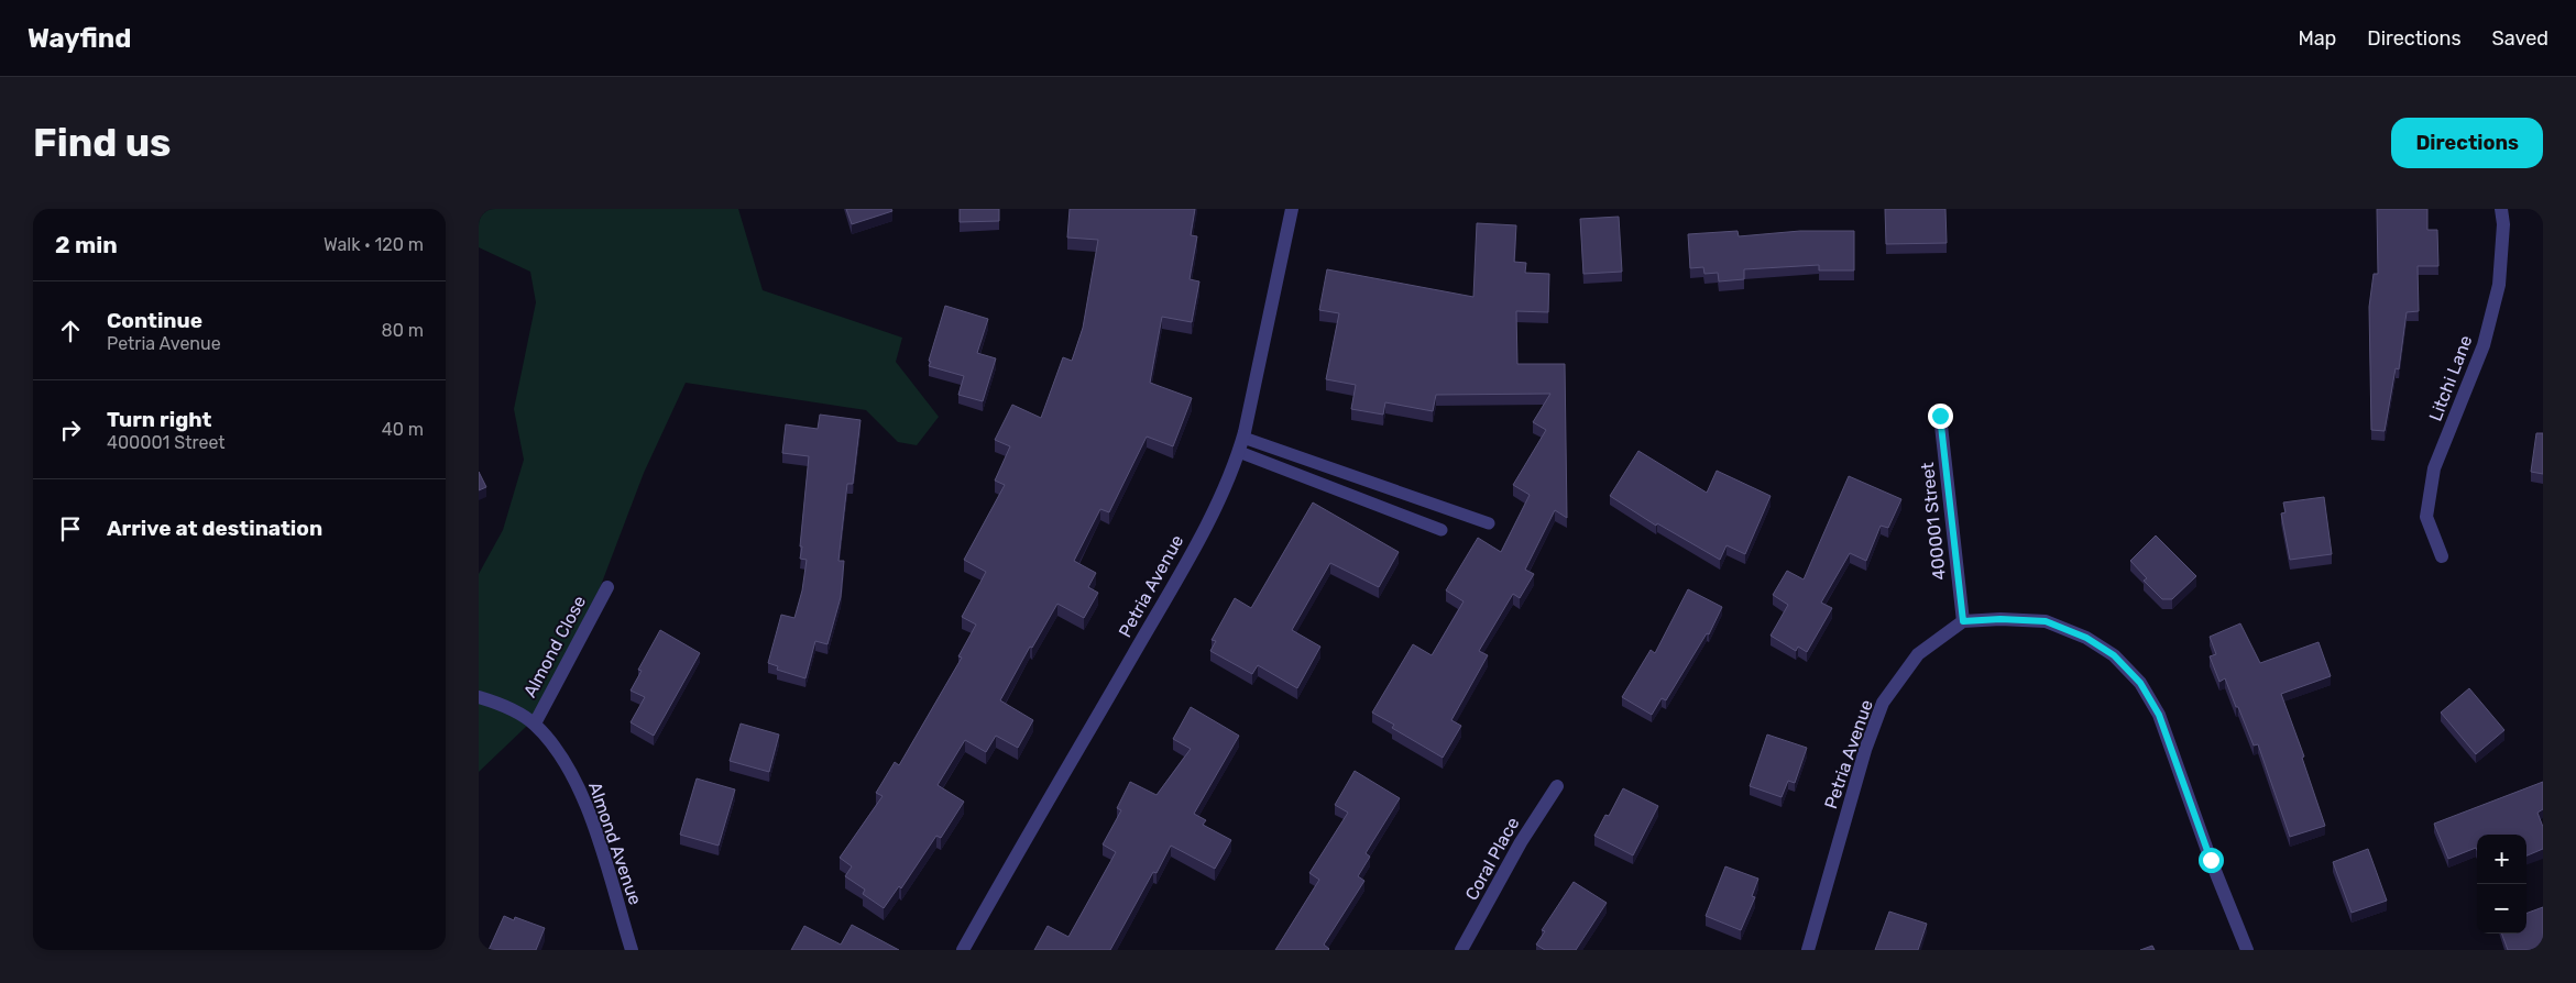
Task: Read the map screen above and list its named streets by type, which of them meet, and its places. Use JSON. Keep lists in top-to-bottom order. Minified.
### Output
{"streets":{"street":["Litchi Lane","400001 Street","Petria Avenue","Almond Close","Almond Avenue","Coral Place"]},"crossings":[["400001 Street","Petria Avenue"],["Almond Close","Almond Avenue"]],"page":{"header":"Wayfind","nav":["Map","Directions","Saved"],"buttons":"Directions","title":"Find us","heading":["2 min","Walk · 120 m"],"list":[["Continue","Petria Avenue","80 m"],["Turn right","400001 Street","40 m"],"Arrive at destination"],"map_buttons":["+","−"]}}
